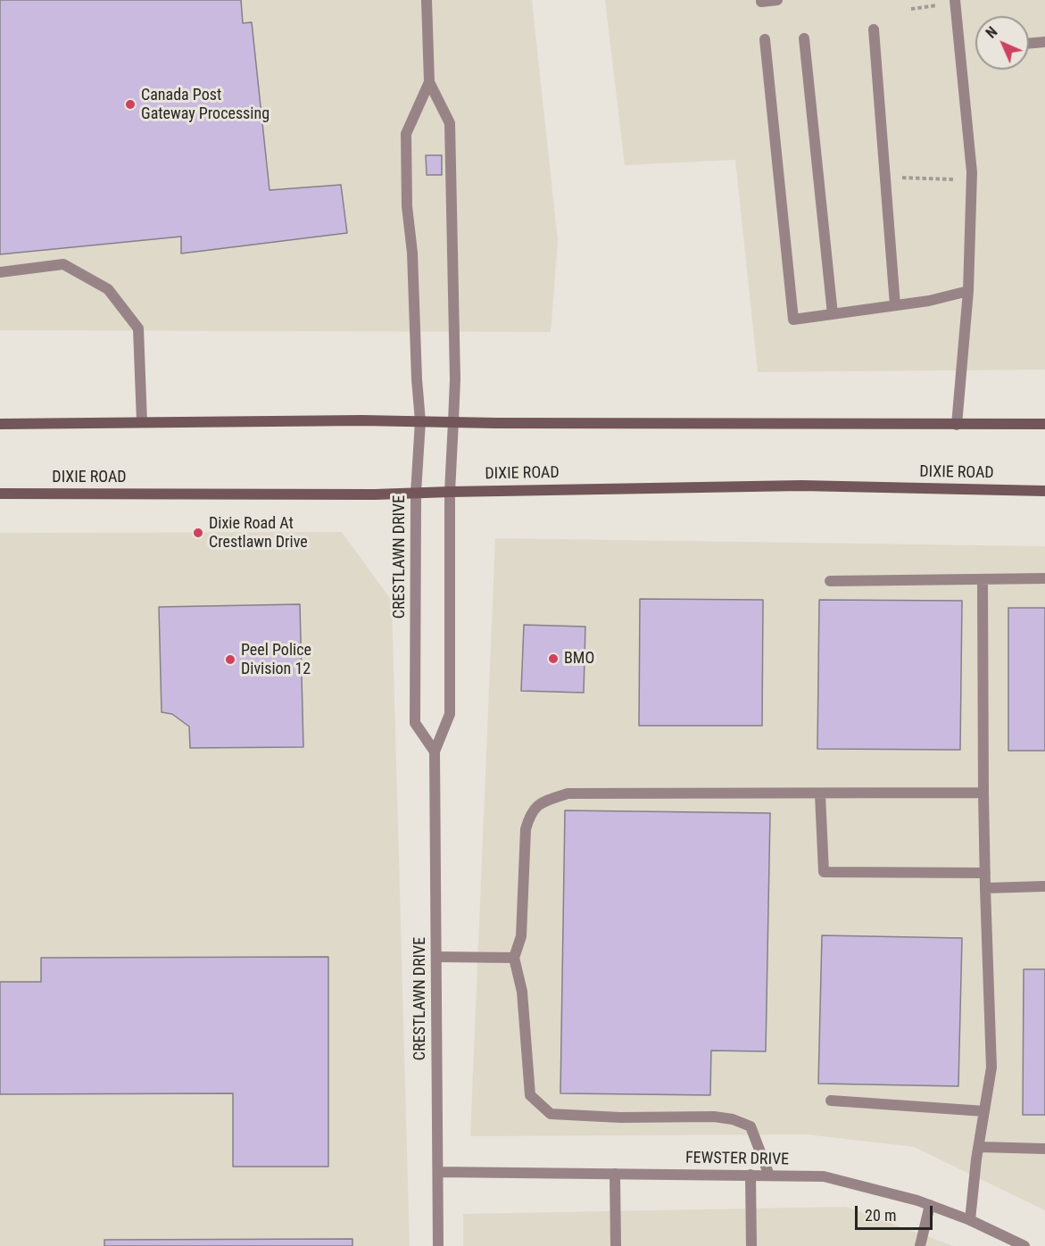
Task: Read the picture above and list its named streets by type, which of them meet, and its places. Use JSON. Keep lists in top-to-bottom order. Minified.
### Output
{"streets":{"main road":["DIXIE ROAD"],"street":["CRESTLAWN DRIVE","FEWSTER DRIVE"]},"crossings":[["DIXIE ROAD","CRESTLAWN DRIVE"],["CRESTLAWN DRIVE","FEWSTER DRIVE"]],"places":["Canada Post Gateway Processing","Dixie Road At Crestlawn Drive","BMO","Peel Police Division 12"],"scale_bar":"20 m","north":"top left"}
